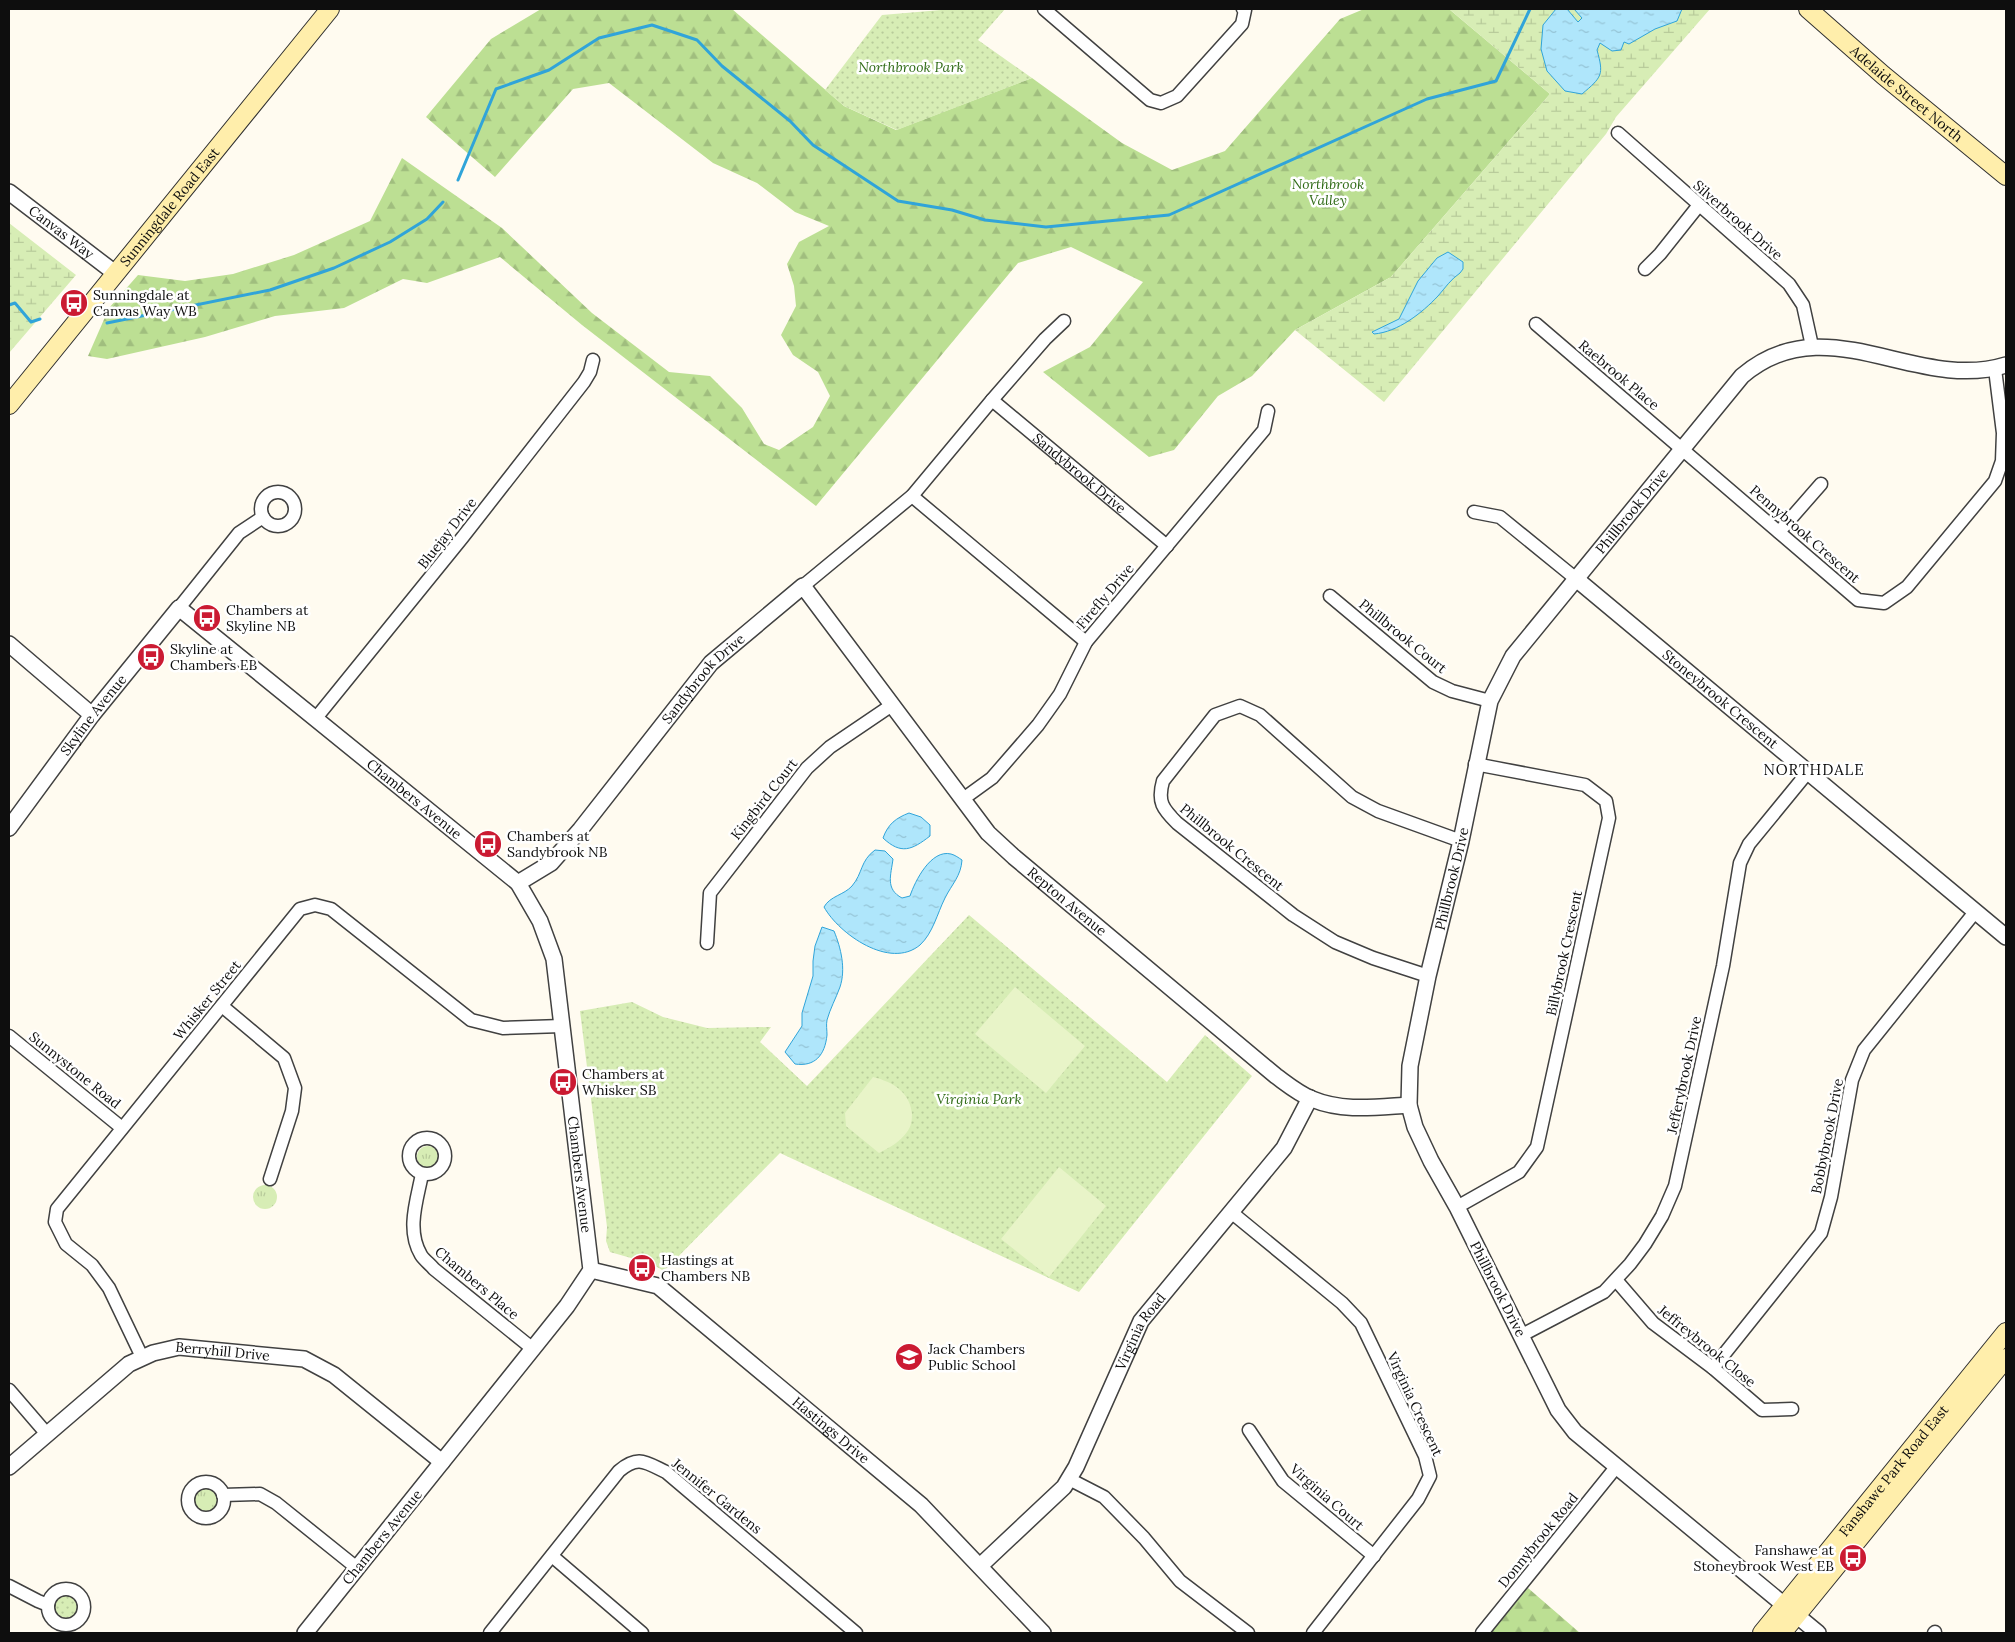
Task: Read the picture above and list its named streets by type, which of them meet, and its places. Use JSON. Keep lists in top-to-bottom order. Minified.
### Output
{"streets":{"main road":["Adelaide Street North","Sunningdale Road East","Fanshawe Park Road East"],"street":["Silverbrook Drive","Canvas Way","Raebrook Place","Sandybrook Drive","Phillbrook Drive","Bluejay Drive","Pennybrook Crescent","Firefly Drive","Phillbrook Court","Stoneybrook Crescent","Skyline Avenue","Chambers Avenue","Kingbird Court","Phillbrook Crescent","Repton Avenue","Billybrook Crescent","Whisker Street","Sunnystone Road","Jefferybrook Drive","Bobbybrook Drive","Chambers Place","Virginia Road","Jeffreybrook Close","Berryhill Drive","Virginia Crescent","Hastings Drive","Jennifer Gardens","Virginia Court","Donnybrook Road"]},"crossings":[["Sunningdale Road East","Canvas Way"],["Silverbrook Drive","Phillbrook Drive"],["Raebrook Place","Phillbrook Drive"],["Raebrook Place","Pennybrook Crescent"],["Sandybrook Drive","Firefly Drive"],["Sandybrook Drive","Chambers Avenue"],["Sandybrook Drive","Repton Avenue"],["Phillbrook Drive","Pennybrook Crescent"],["Phillbrook Drive","Phillbrook Court"],["Phillbrook Drive","Stoneybrook Crescent"],["Phillbrook Drive","Phillbrook Crescent"],["Phillbrook Drive","Repton Avenue"],["Phillbrook Drive","Billybrook Crescent"],["Phillbrook Drive","Jefferybrook Drive"],["Phillbrook Drive","Fanshawe Park Road East"],["Phillbrook Drive","Donnybrook Road"],["Bluejay Drive","Chambers Avenue"],["Firefly Drive","Repton Avenue"],["Stoneybrook Crescent","Jefferybrook Drive"],["Stoneybrook Crescent","Bobbybrook Drive"],["Skyline Avenue","Chambers Avenue"],["Chambers Avenue","Whisker Street"],["Chambers Avenue","Chambers Place"],["Chambers Avenue","Berryhill Drive"],["Chambers Avenue","Hastings Drive"],["Kingbird Court","Repton Avenue"],["Repton Avenue","Virginia Road"],["Whisker Street","Sunnystone Road"],["Whisker Street","Berryhill Drive"],["Jefferybrook Drive","Jeffreybrook Close"],["Bobbybrook Drive","Jeffreybrook Close"],["Virginia Road","Virginia Crescent"],["Virginia Road","Hastings Drive"],["Virginia Crescent","Virginia Court"]],"districts":["NORTHDALE"],"parks":["Northbrook Park","Northbrook Valley","Virginia Park"],"places":{"bus stop":["Sunningdale at Canvas Way WB","Chambers at Skyline NB","Skyline at Chambers EB","Chambers at Sandybrook NB","Chambers at Whisker SB","Hastings at Chambers NB","Fanshawe at Stoneybrook West EB"],"school or university":["Jack Chambers Public School"]}}
